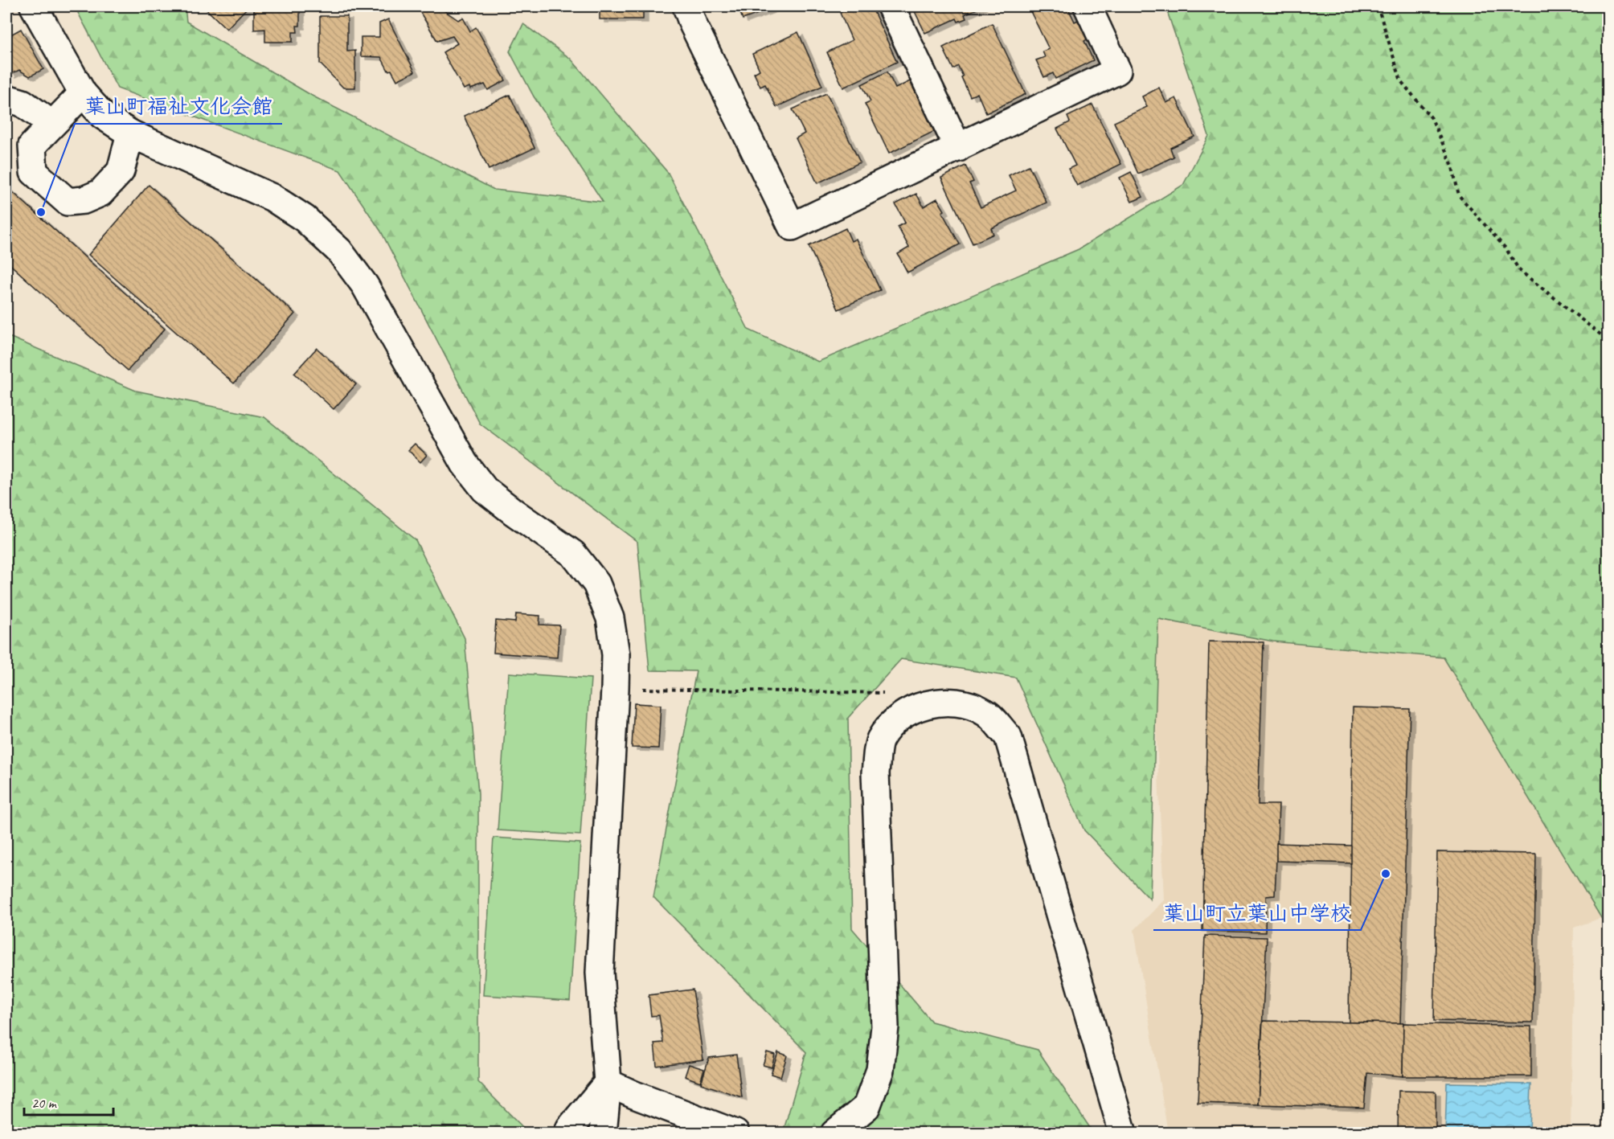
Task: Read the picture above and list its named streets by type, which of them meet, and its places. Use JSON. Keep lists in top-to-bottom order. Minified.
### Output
{"places":["葉山町福祉文化会館","葉山町立葉山中学校"],"scale_bar":"20 m"}
